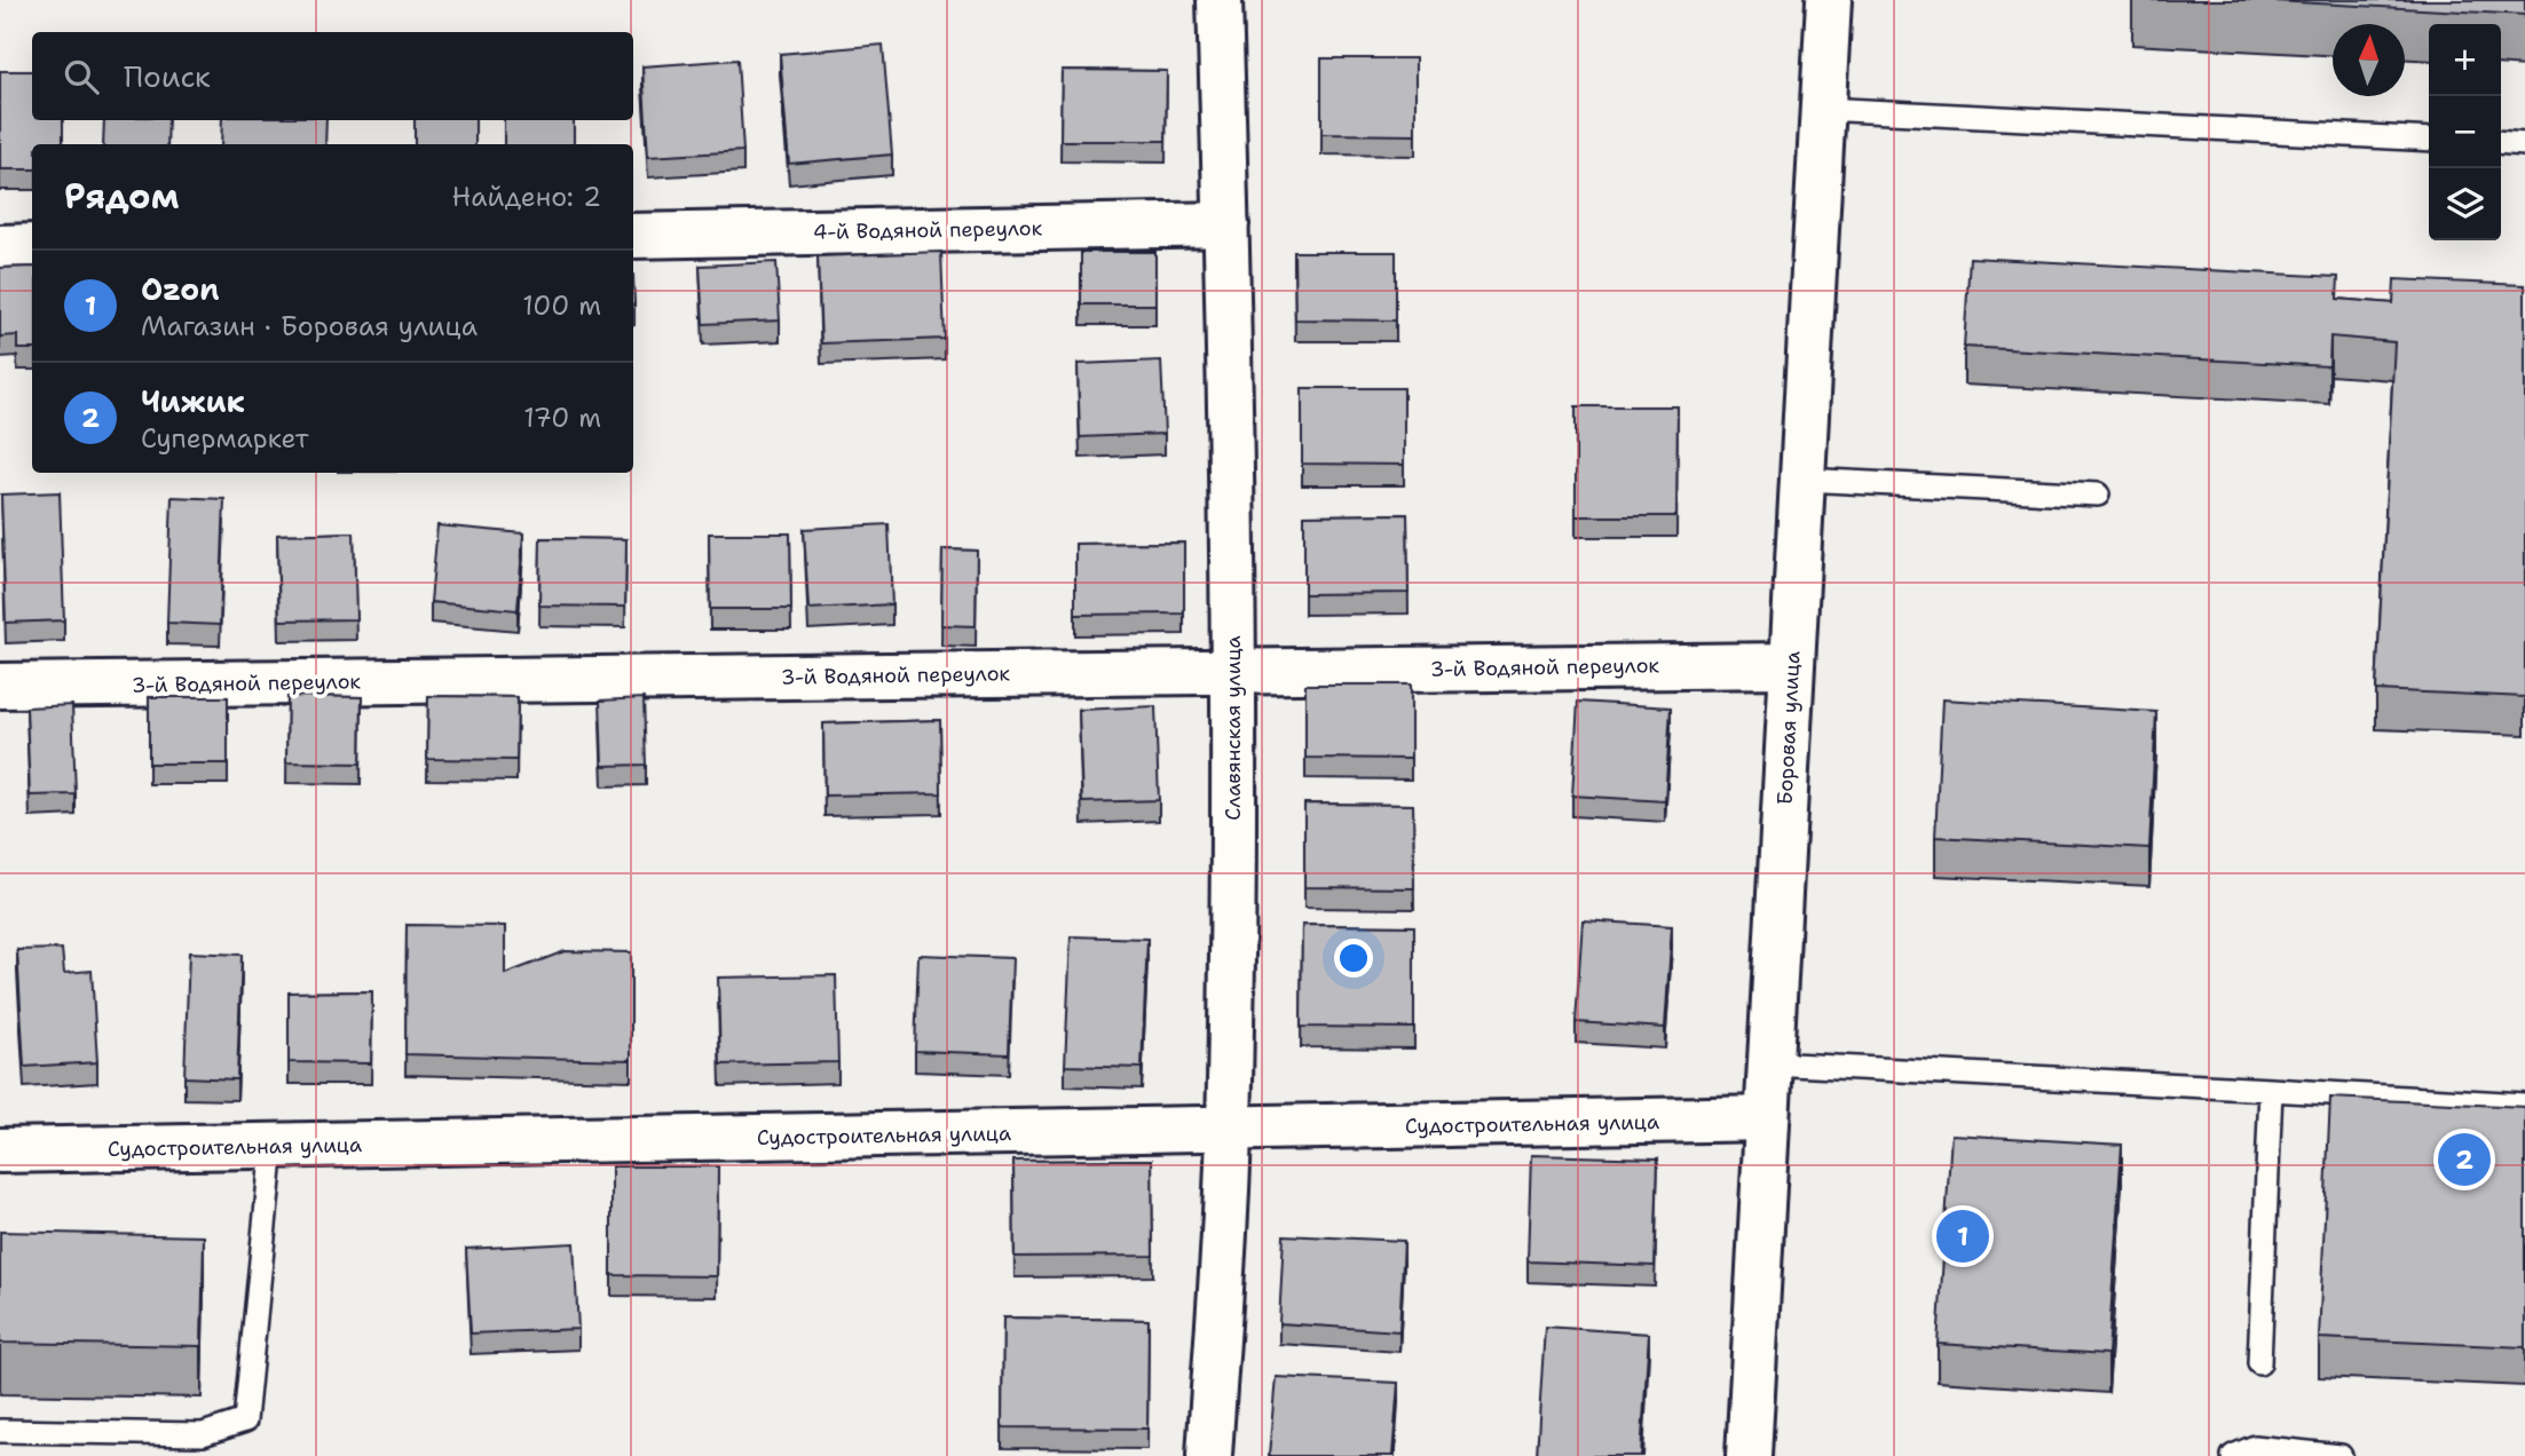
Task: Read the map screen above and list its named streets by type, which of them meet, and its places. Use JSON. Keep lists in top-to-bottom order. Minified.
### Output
{"streets":{"street":["4-й Водяной переулок","3-й Водяной переулок","Славянская улица","Боровая улица","Судостроительная улица"]},"crossings":[["4-й Водяной переулок","Славянская улица"],["3-й Водяной переулок","Славянская улица"],["3-й Водяной переулок","Боровая улица"],["Славянская улица","Судостроительная улица"],["Боровая улица","Судостроительная улица"]],"north":"top","page":{"map_buttons":["+","−"],"search":"Поиск","heading":["Рядом","Найдено: 2"],"list":[{"mark":"1","name":"Ozon","note":"Магазин · Боровая улица","value":"100 m"},{"mark":"2","name":"Чижик","note":"Супермаркет","value":"170 m"}],"pins":["2","1"]}}
